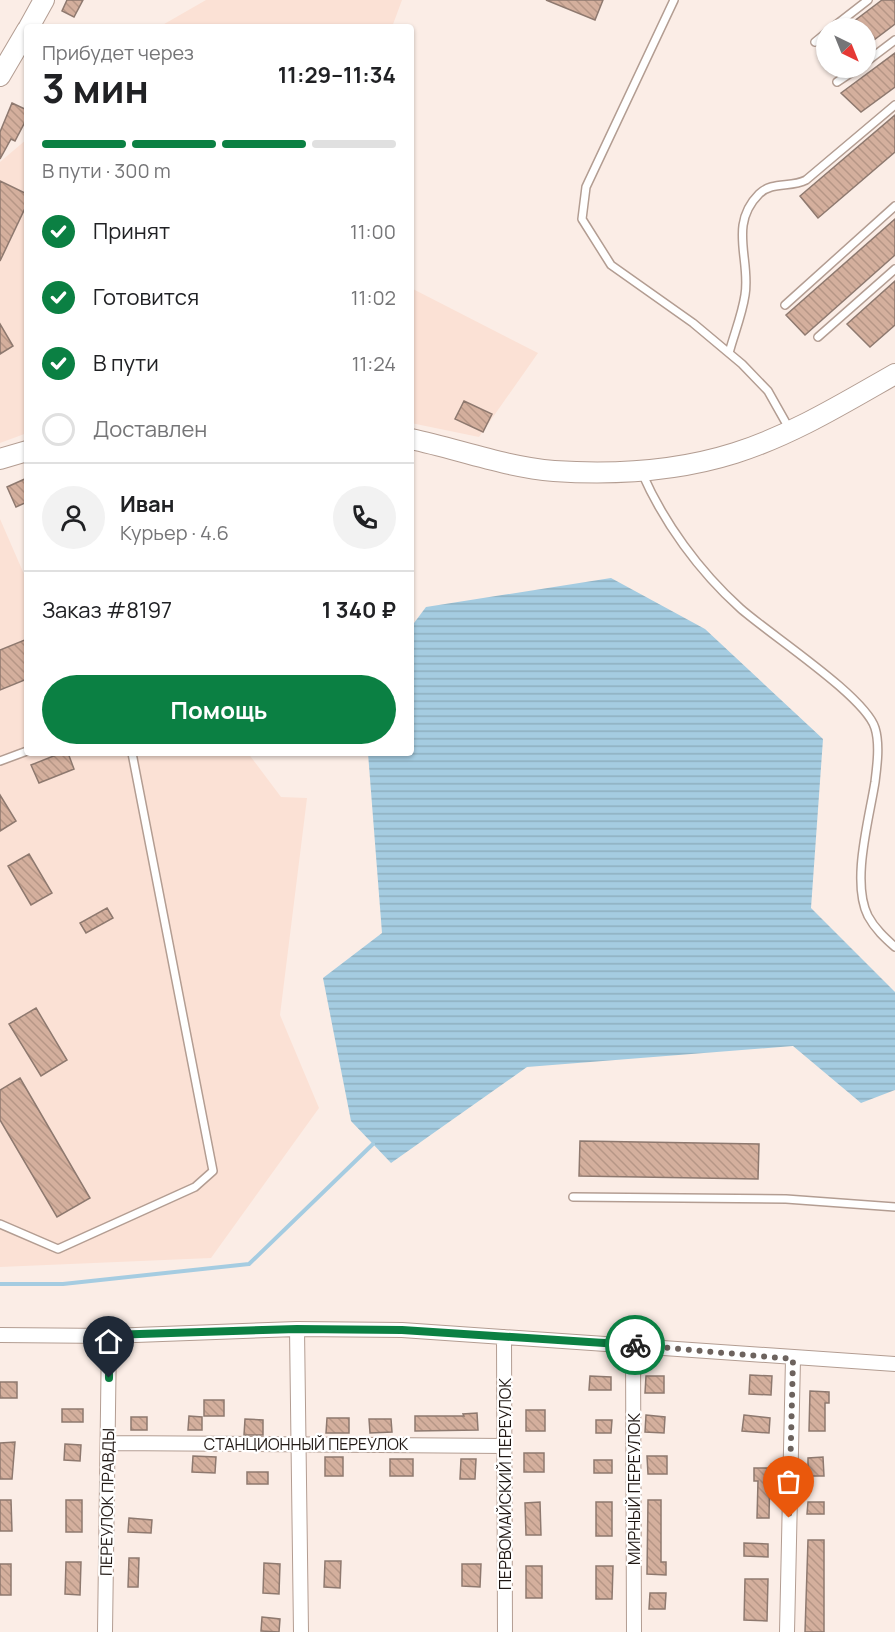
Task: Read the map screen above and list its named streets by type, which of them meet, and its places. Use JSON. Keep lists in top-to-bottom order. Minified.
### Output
{"streets":{"street":["СТАНЦИОННЫЙ ПЕРЕУЛОК","ПЕРВОМАЙСКИЙ ПЕРЕУЛОК","МИРНЫЙ ПЕРЕУЛОК","ПЕРЕУЛОК ПРАВДЫ"]},"crossings":[["СТАНЦИОННЫЙ ПЕРЕУЛОК","ПЕРВОМАЙСКИЙ ПЕРЕУЛОК"],["СТАНЦИОННЫЙ ПЕРЕУЛОК","ПЕРЕУЛОК ПРАВДЫ"]],"north":"bottom right","page":{"heading":["3 мин","Прибудет через","11:29–11:34"],"panel":["Иван","Курьер · 4.6","Заказ #8197","1 340 ₽"],"bar":"В пути · 300 m","list":[["Принят","11:00"],["Готовится","11:02"],["В пути","11:24"],"Доставлен"],"buttons":"Помощь"}}
